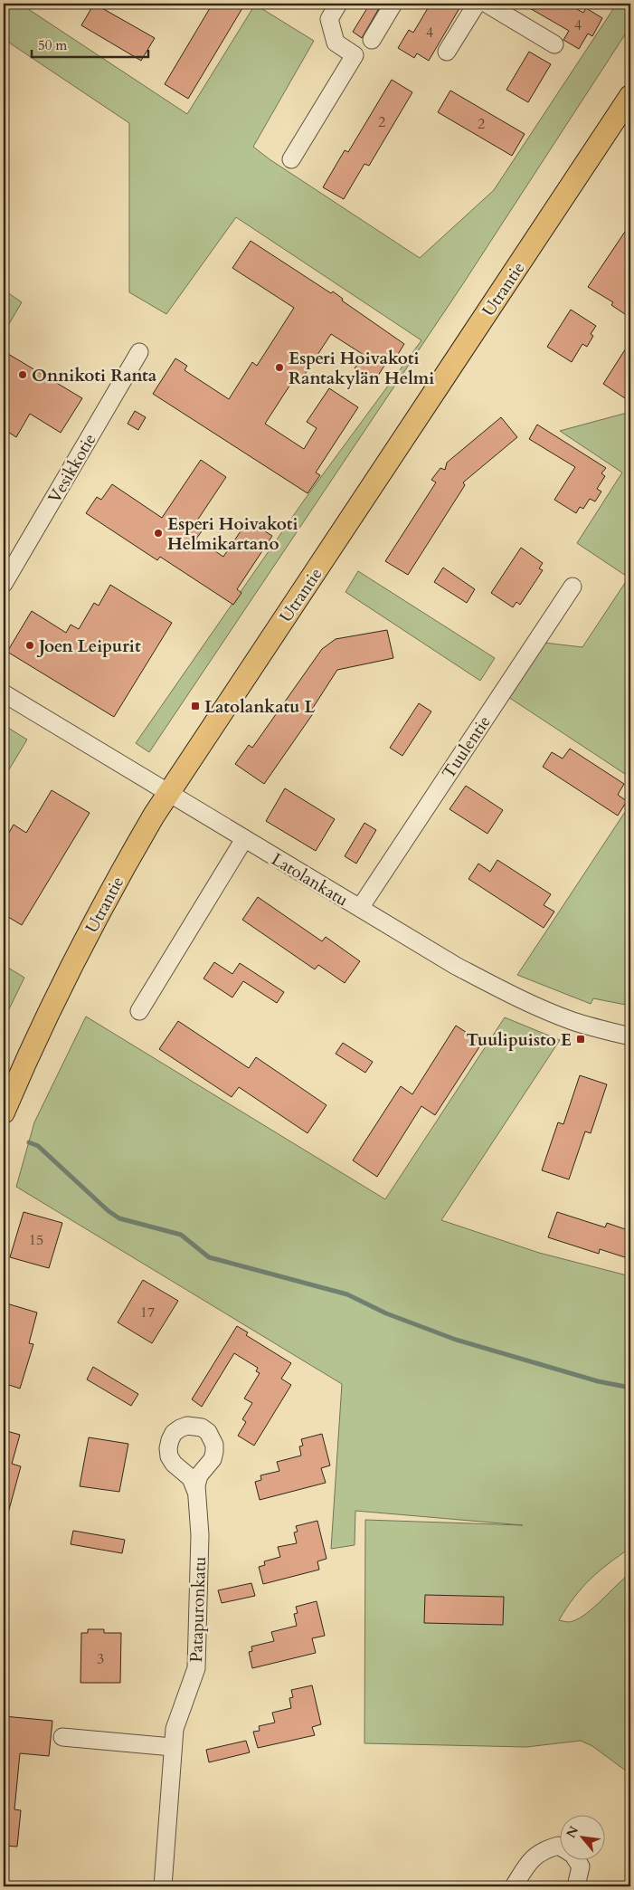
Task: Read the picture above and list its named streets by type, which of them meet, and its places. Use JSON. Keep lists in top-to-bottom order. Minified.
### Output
{"streets":{"main road":["Utrantie"],"street":["Vesikkotie","Tuulentie","Latolankatu","Patapuronkatu"]},"crossings":[["Utrantie","Latolankatu"],["Tuulentie","Latolankatu"]],"places":{"other":["Esperi Hoivakoti Rantakylän Helmi","Onnikoti Ranta","Esperi Hoivakoti Helmikartano","Joen Leipurit"],"transit":["Latolankatu L","Tuulipuisto E"]},"house_numbers":["4","4","2","2","15","17","3"],"scale_bar":"50 m","north":"top left"}
